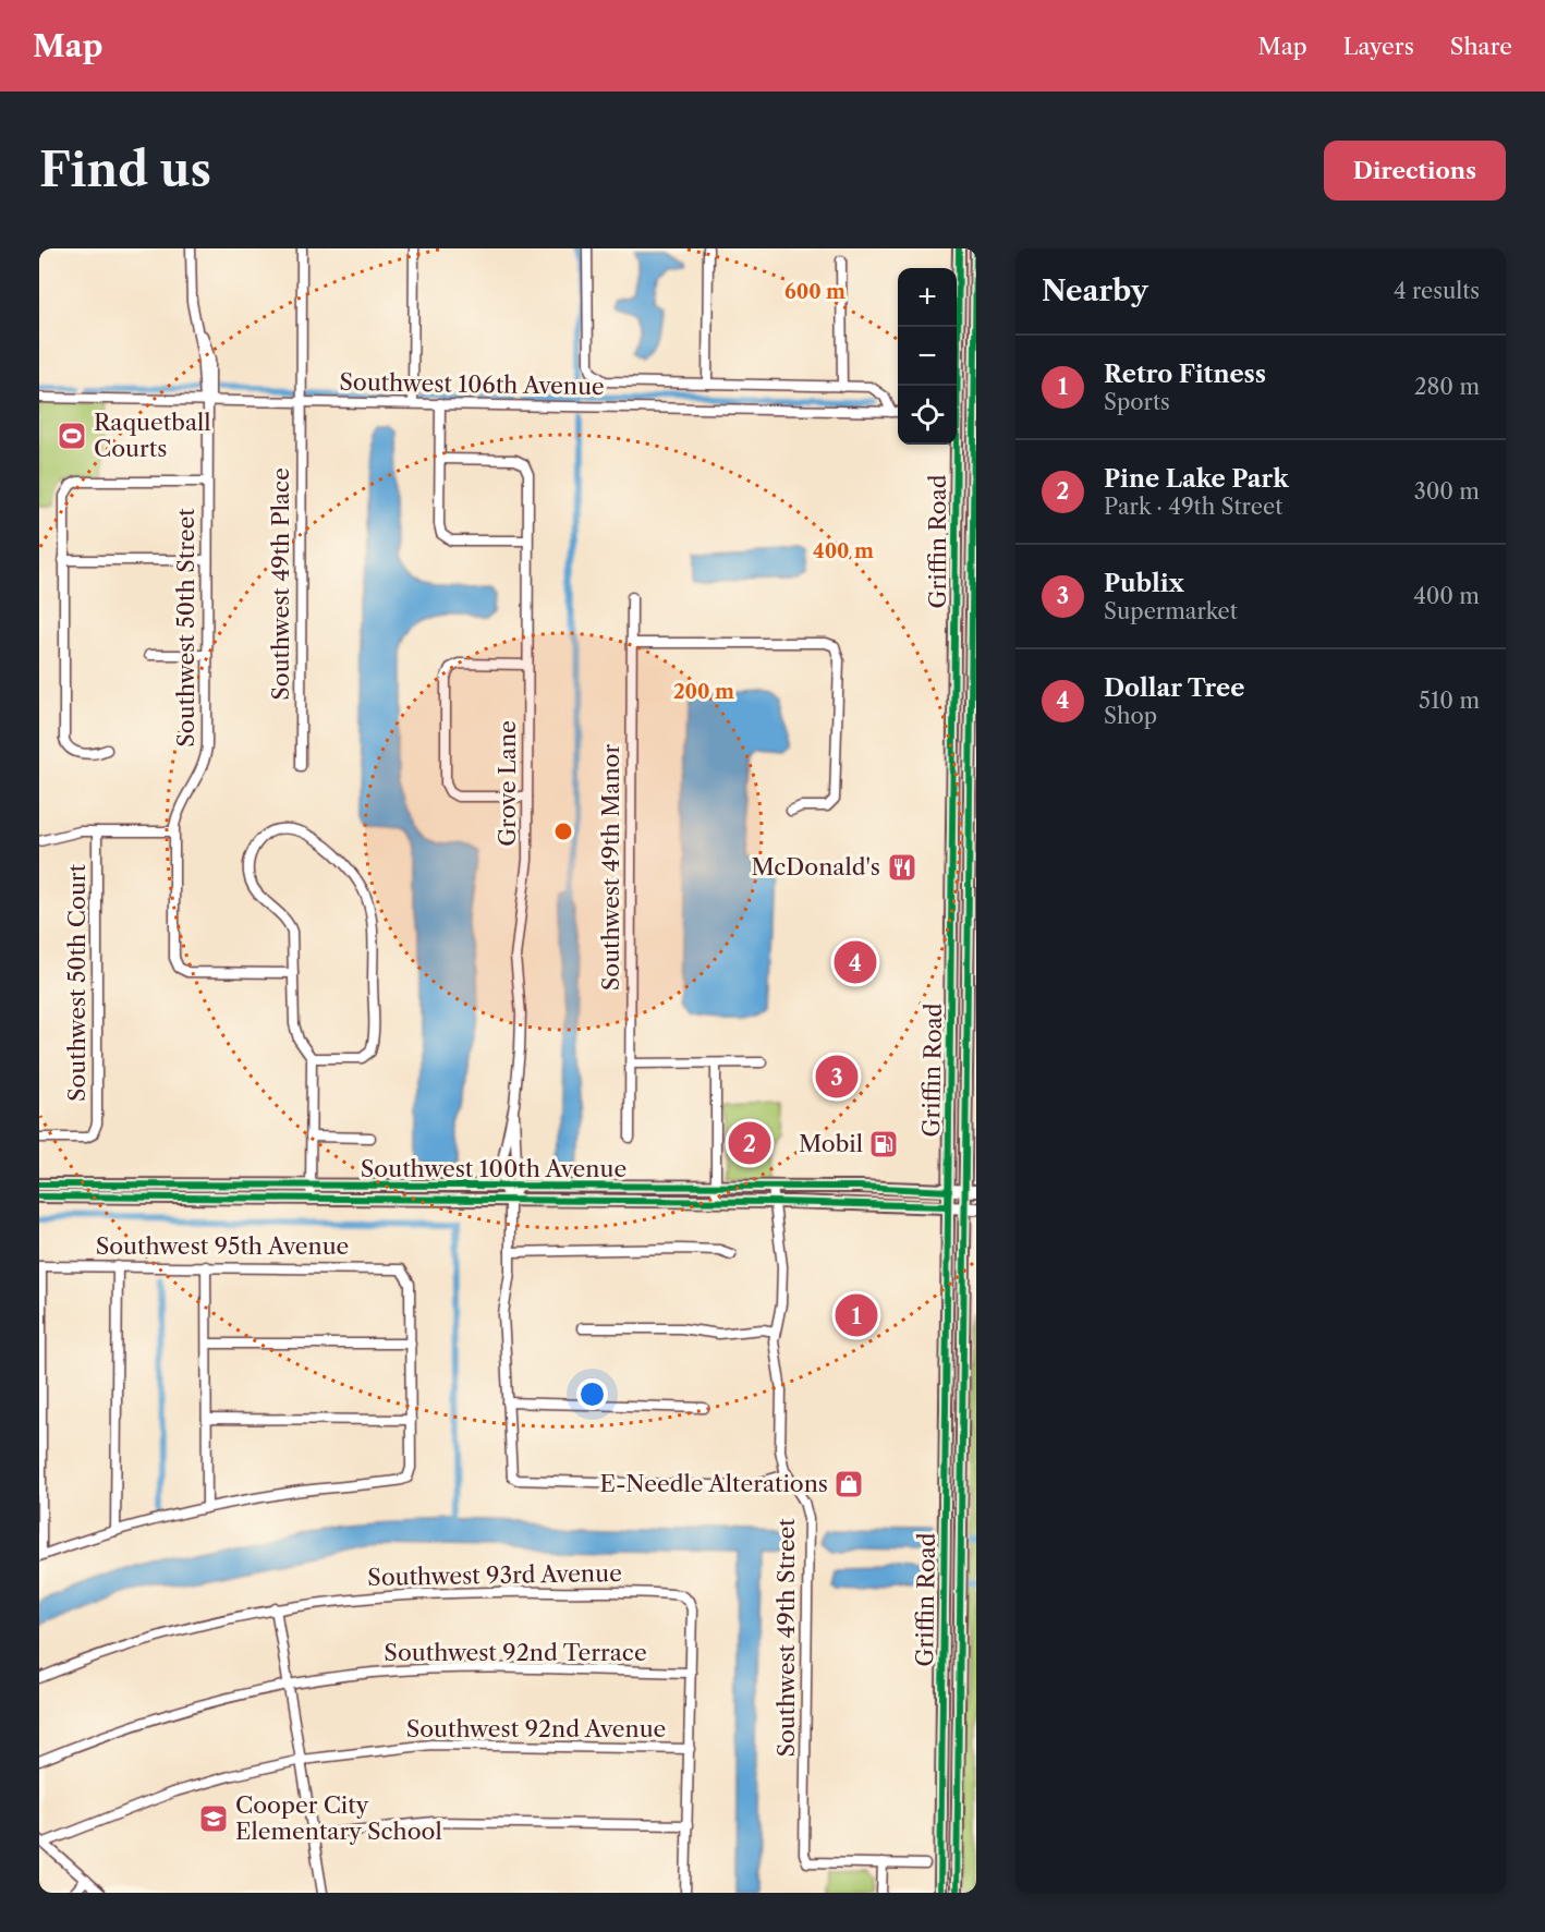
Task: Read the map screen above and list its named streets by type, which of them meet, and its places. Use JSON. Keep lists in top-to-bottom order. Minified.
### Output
{"streets":{"main road":["Griffin Road","Southwest 100th Avenue"],"street":["Southwest 106th Avenue","Southwest 49th Place","Southwest 50th Street","Grove Lane","Southwest 49th Manor","Southwest 50th Court","Southwest 95th Avenue","Southwest 93rd Avenue","Southwest 49th Street","Southwest 92nd Terrace","Southwest 92nd Avenue"]},"crossings":[["Southwest 106th Avenue","Southwest 49th Place"],["Southwest 106th Avenue","Southwest 50th Street"],["Griffin Road","Southwest 100th Avenue"],["Grove Lane","Southwest 100th Avenue"],["Southwest 100th Avenue","Southwest 49th Street"],["Southwest 93rd Avenue","Southwest 92nd Terrace"]],"places":{"sports":["Raquetball Courts"],"restaurant":["McDonald's"],"fuel station":["Mobil"],"shop":["E-Needle Alterations"],"school or university":["Cooper City Elementary School"]},"page":{"header":"Map","nav":["Map","Layers","Share"],"buttons":"Directions","title":"Find us","heading":["Nearby","4 results"],"map_buttons":["+","−"],"list":[{"mark":"1","name":"Retro Fitness","note":"Sports","value":"280 m"},{"mark":"2","name":"Pine Lake Park","note":"Park · 49th Street","value":"300 m"},{"mark":"3","name":"Publix","note":"Supermarket","value":"400 m"},{"mark":"4","name":"Dollar Tree","note":"Shop","value":"510 m"}],"pins":["4","3","2","1"]},"rings":["600 m","400 m","200 m"]}
